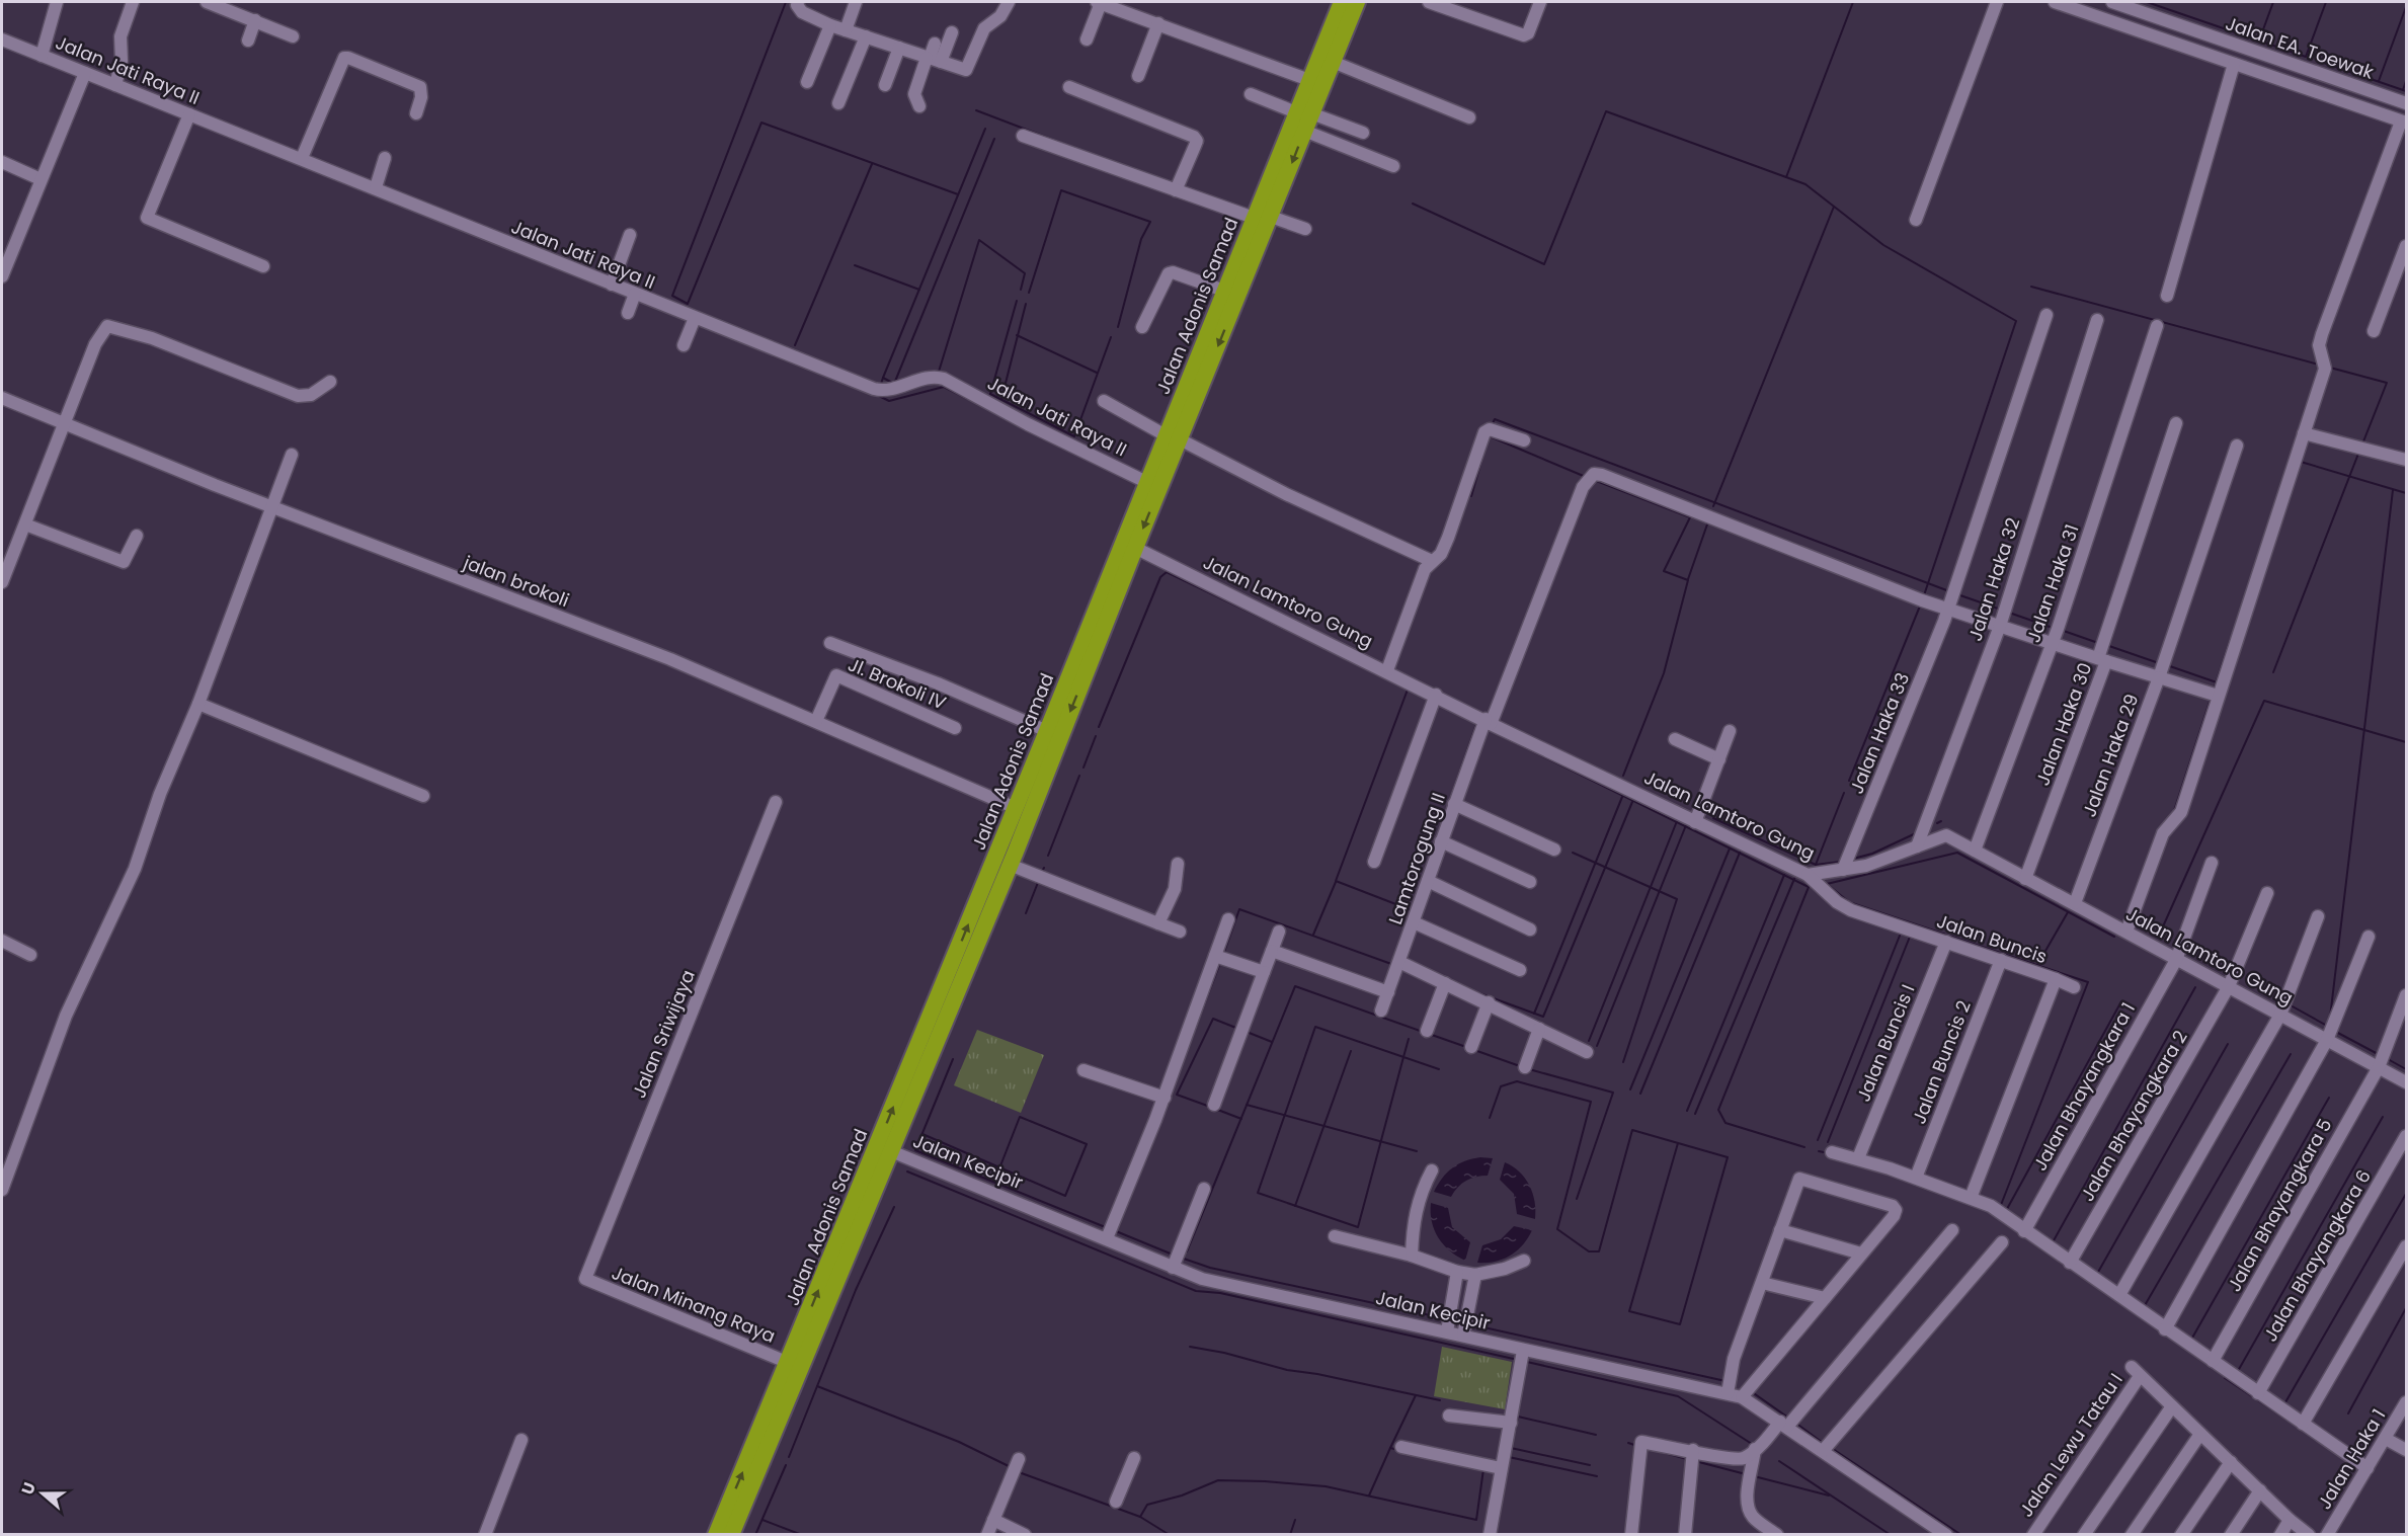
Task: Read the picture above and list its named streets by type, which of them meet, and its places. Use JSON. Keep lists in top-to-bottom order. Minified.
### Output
{"streets":{"highway":["Jalan Adonis Samad"],"street":["Jalan EA. Toewak","Jalan Jati Raya II","Jalan Haka 32","jalan brokoli","Jalan Haka 31","Jalan Lamtoro Gung","Jl. Brokoli IV","Jalan Haka 30","Jalan Haka 33","Jalan Haka 29","Lamtorogung II","Jalan Buncis","Jalan Sriwijaya","Jalan Buncis I","Jalan Buncis 2","Jalan Bhayangkara 1","Jalan Bhayangkara 2","Jalan Kecipir","Jalan Bhayangkara 5","Jalan Bhayangkara 6","Jalan Minang Raya","Jalan Lewu Tatau I","Jalan Haka 1"]},"crossings":[["Jalan Jati Raya II","Jalan Adonis Samad"],["Jalan Adonis Samad","jalan brokoli"],["Jalan Adonis Samad","Jalan Minang Raya"],["Jalan Haka 32","Jalan Lamtoro Gung"],["Jalan Haka 32","Jalan Haka 30"],["jalan brokoli","Jl. Brokoli IV"],["Jalan Haka 31","Jalan Lamtoro Gung"],["Jalan Haka 31","Jalan Haka 30"],["Jalan Lamtoro Gung","Jalan Haka 30"],["Jalan Lamtoro Gung","Jalan Haka 33"],["Jalan Lamtoro Gung","Jalan Haka 29"],["Jalan Lamtoro Gung","Lamtorogung II"],["Jalan Lamtoro Gung","Jalan Buncis"],["Jalan Lamtoro Gung","Jalan Bhayangkara 1"],["Jalan Lamtoro Gung","Jalan Bhayangkara 2"],["Jalan Lamtoro Gung","Jalan Bhayangkara 5"],["Jalan Haka 30","Jalan Haka 33"],["Jalan Haka 30","Lamtorogung II"],["Jalan Haka 33","Lamtorogung II"],["Jalan Buncis","Jalan Buncis I"],["Jalan Buncis","Jalan Buncis 2"],["Jalan Sriwijaya","Jalan Minang Raya"]],"north":"left"}
